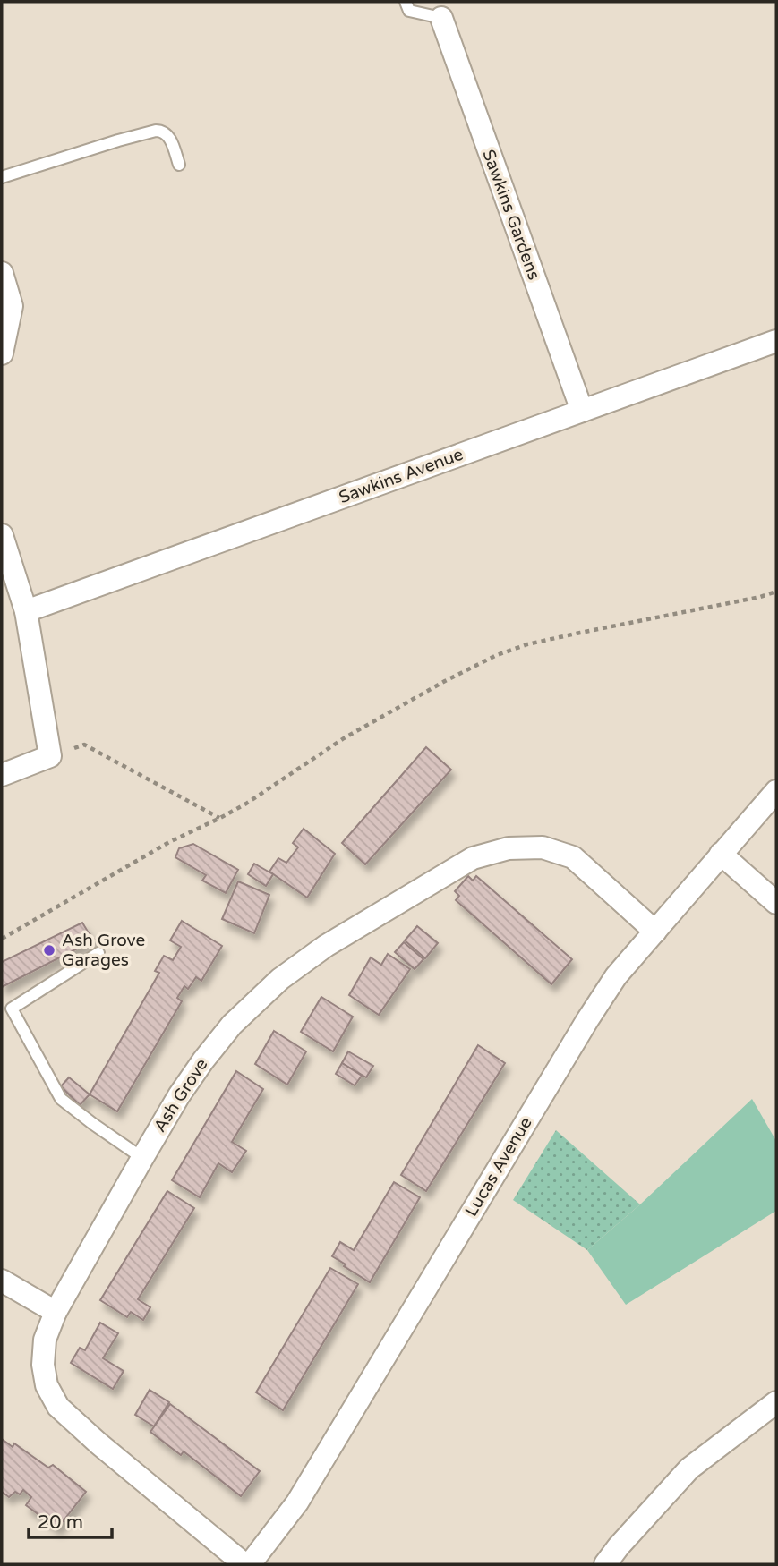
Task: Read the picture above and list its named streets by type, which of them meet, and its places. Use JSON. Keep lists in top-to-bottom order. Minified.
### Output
{"streets":{"street":["Sawkins Gardens","Sawkins Avenue","Ash Grove","Lucas Avenue"]},"crossings":[["Sawkins Gardens","Sawkins Avenue"],["Ash Grove","Lucas Avenue"]],"places":["Ash Grove Garages"],"scale_bar":"20 m"}
